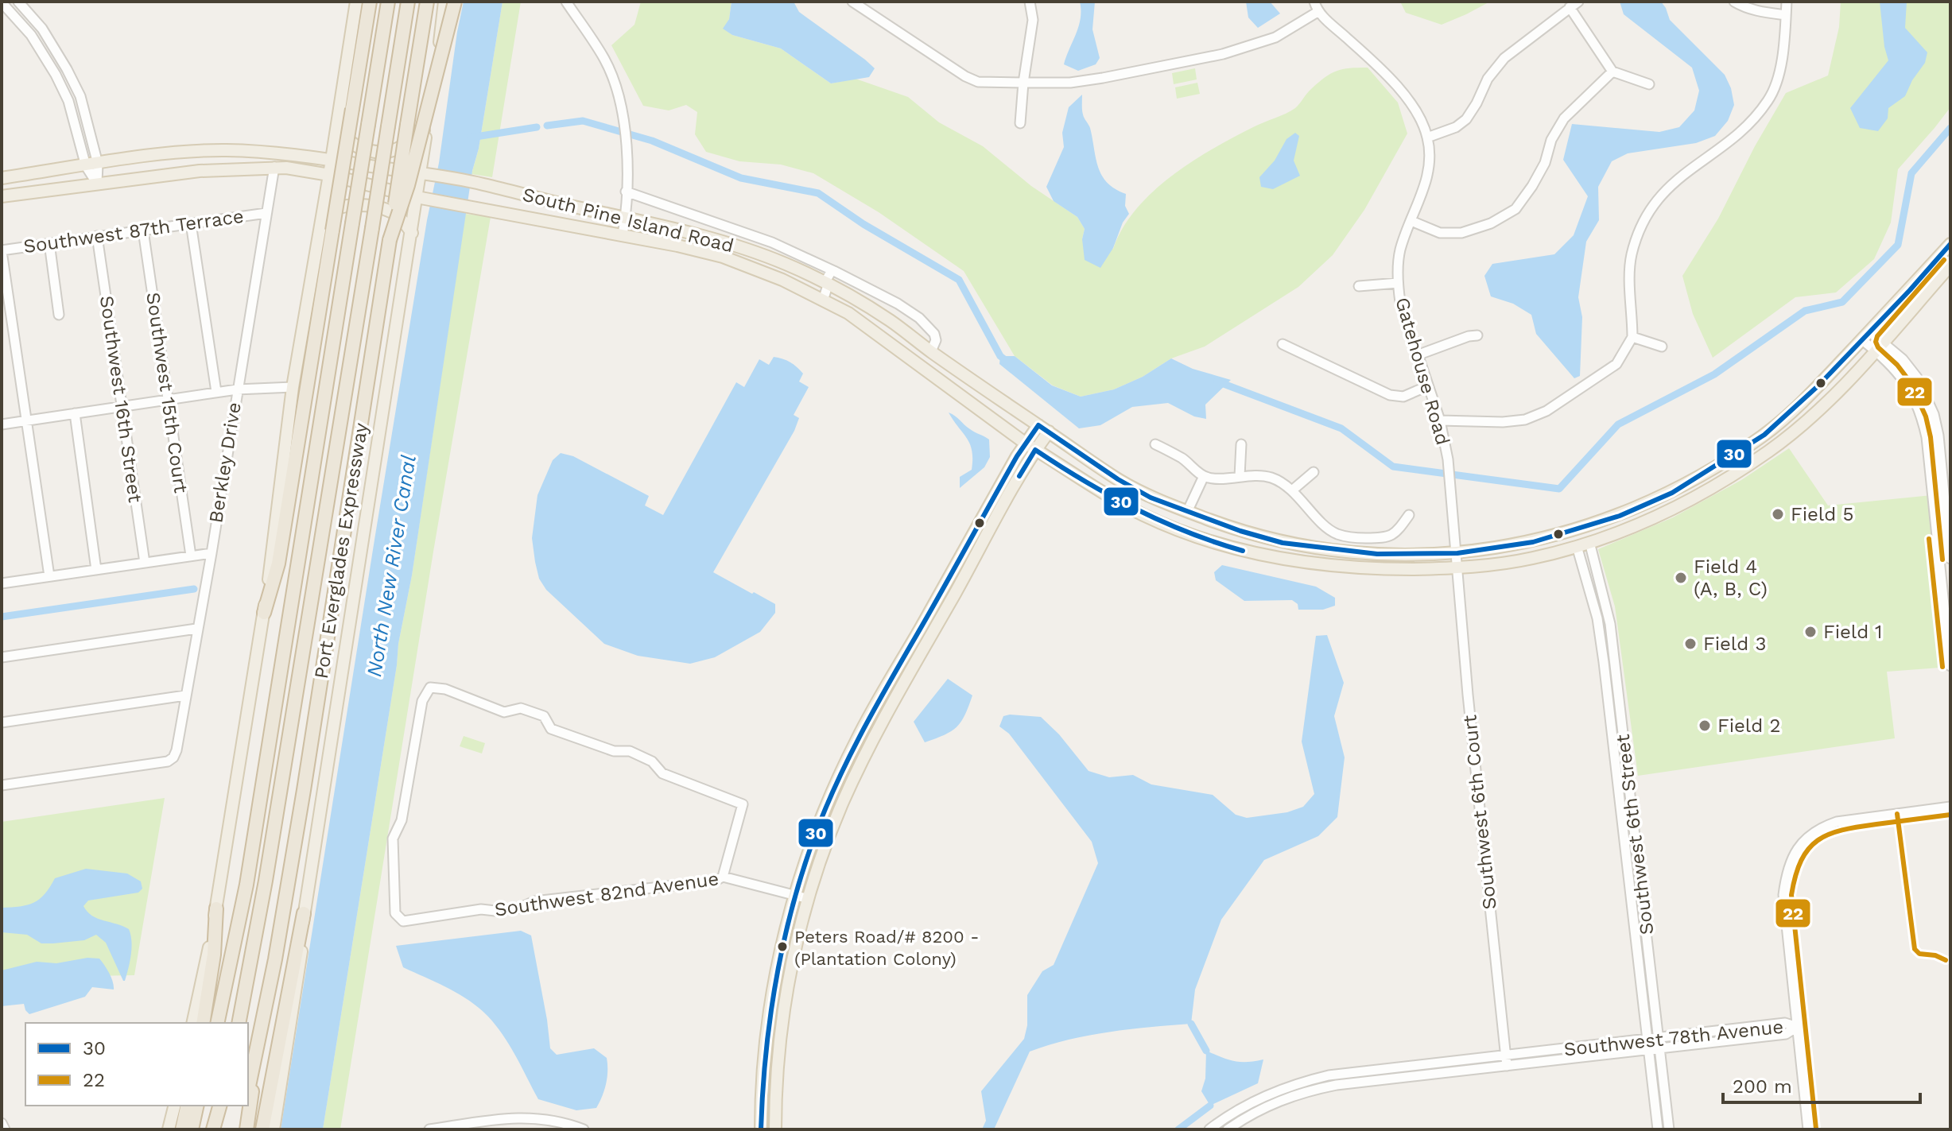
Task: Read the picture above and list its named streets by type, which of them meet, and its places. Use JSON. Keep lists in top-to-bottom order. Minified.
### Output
{"streets":{"highway":["Port Everglades Expressway"],"main road":["South Pine Island Road"],"street":["Southwest 87th Terrace","Gatehouse Road","Southwest 15th Court","Southwest 16th Street","Berkley Drive","Southwest 6th Court","Southwest 6th Street","Southwest 82nd Avenue","Southwest 78th Avenue"]},"crossings":[["South Pine Island Road","Gatehouse Road"],["South Pine Island Road","Berkley Drive"],["South Pine Island Road","Southwest 6th Court"],["South Pine Island Road","Southwest 6th Street"],["Southwest 87th Terrace","Southwest 15th Court"],["Southwest 87th Terrace","Southwest 16th Street"],["Southwest 87th Terrace","Berkley Drive"],["Gatehouse Road","Southwest 6th Court"],["Southwest 6th Court","Southwest 78th Avenue"],["Southwest 6th Street","Southwest 78th Avenue"]],"water":["North New River Canal"],"places":["Field 5","Field 4 (A, B, C)","Field 1","Field 3","Field 2","Peters Road/# 8200 - (Plantation Colony)"],"lines":["transit line 30","transit line 22"],"legend":["30","22"],"scale_bar":"200 m"}
